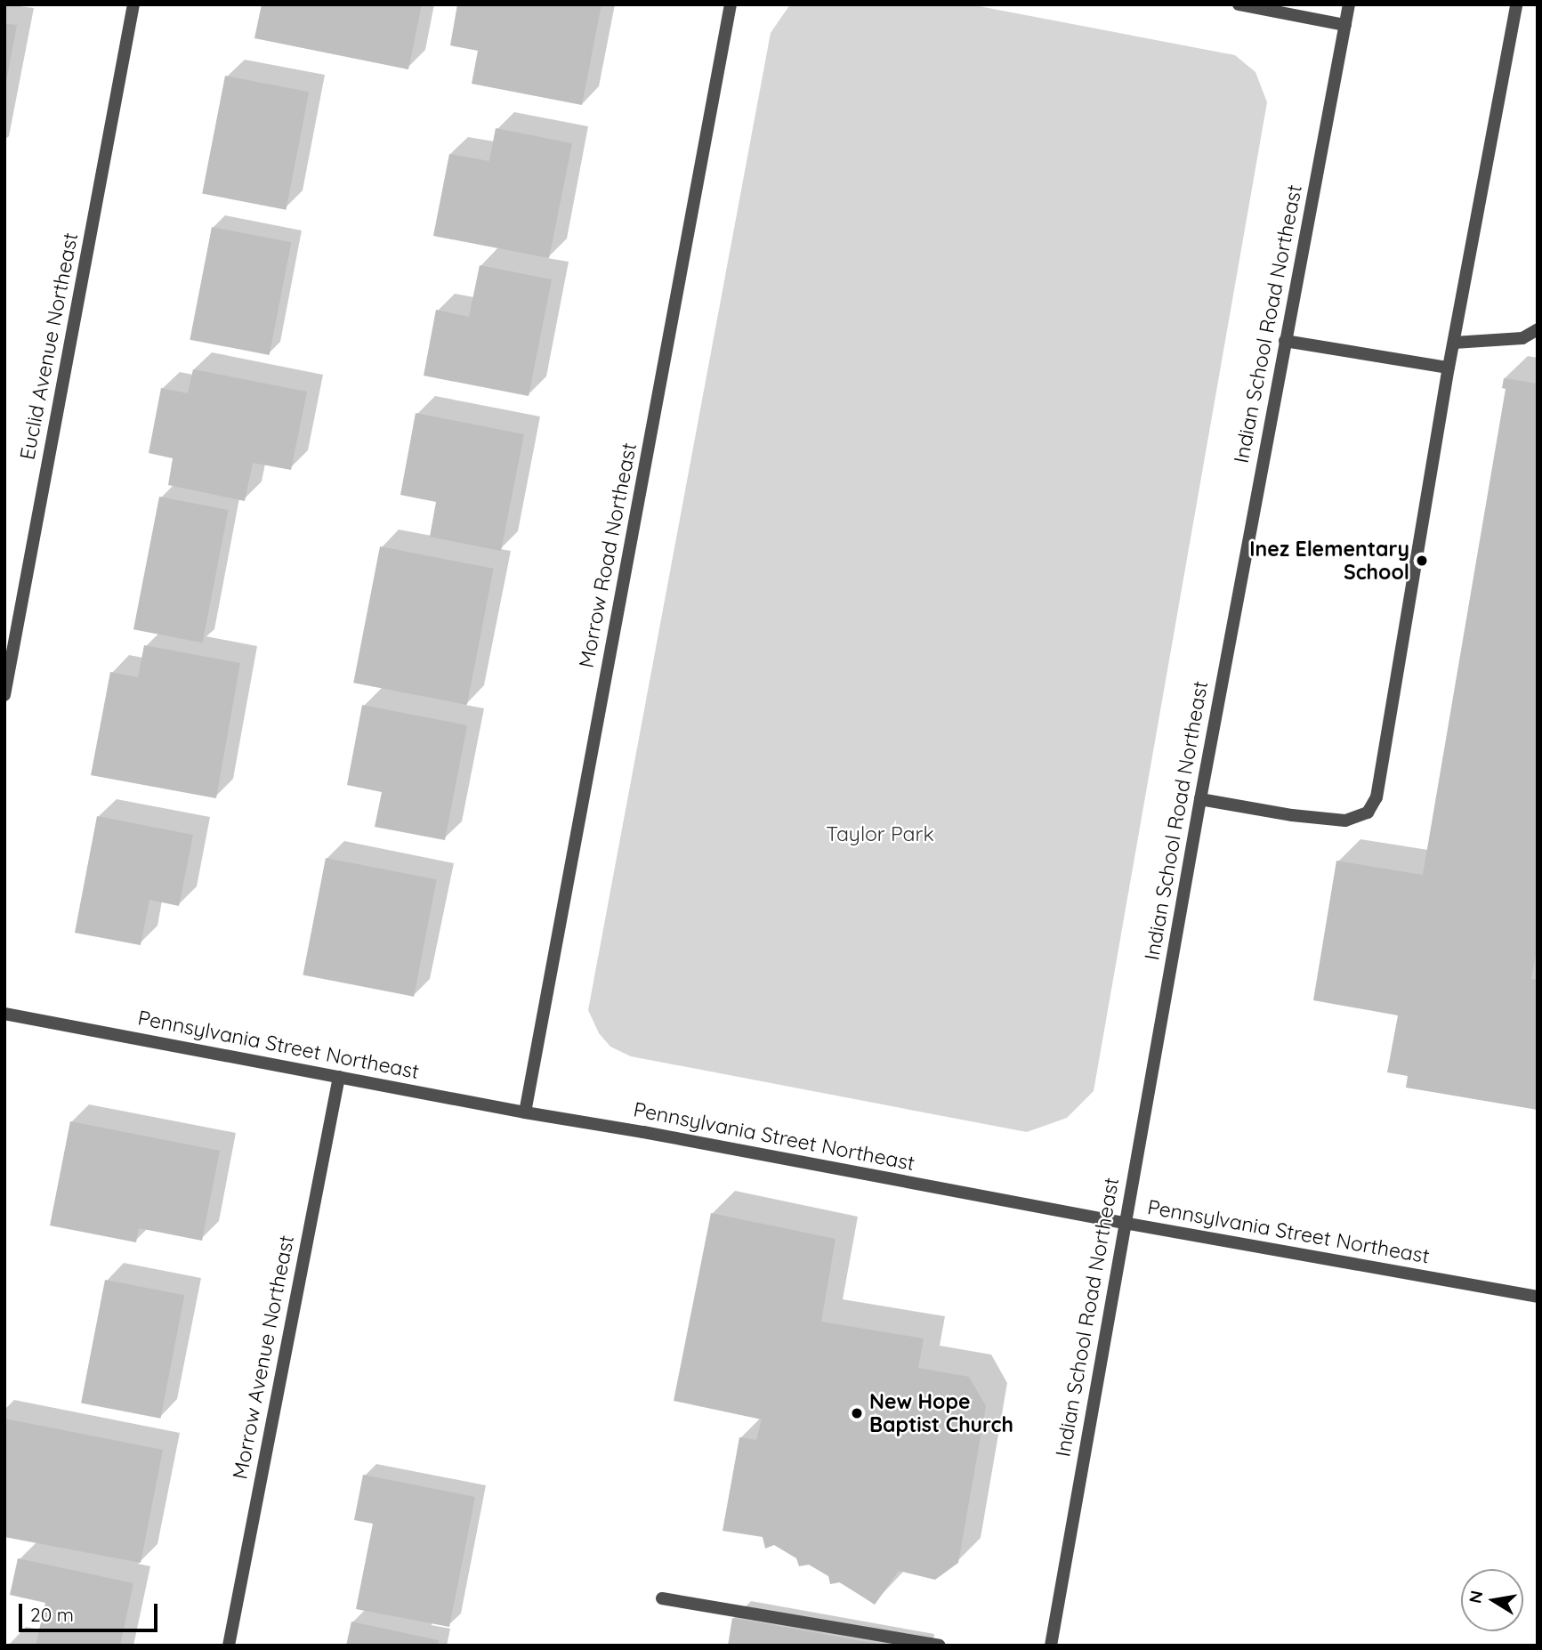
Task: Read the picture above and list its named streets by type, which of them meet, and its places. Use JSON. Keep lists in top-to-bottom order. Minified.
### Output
{"streets":{"street":["Indian School Road Northeast","Euclid Avenue Northeast","Morrow Road Northeast","Pennsylvania Street Northeast","Morrow Avenue Northeast"]},"crossings":[["Indian School Road Northeast","Pennsylvania Street Northeast"],["Morrow Road Northeast","Pennsylvania Street Northeast"],["Pennsylvania Street Northeast","Morrow Avenue Northeast"]],"parks":["Taylor Park"],"places":["Inez Elementary School","New Hope Baptist Church"],"scale_bar":"20 m","north":"left"}
